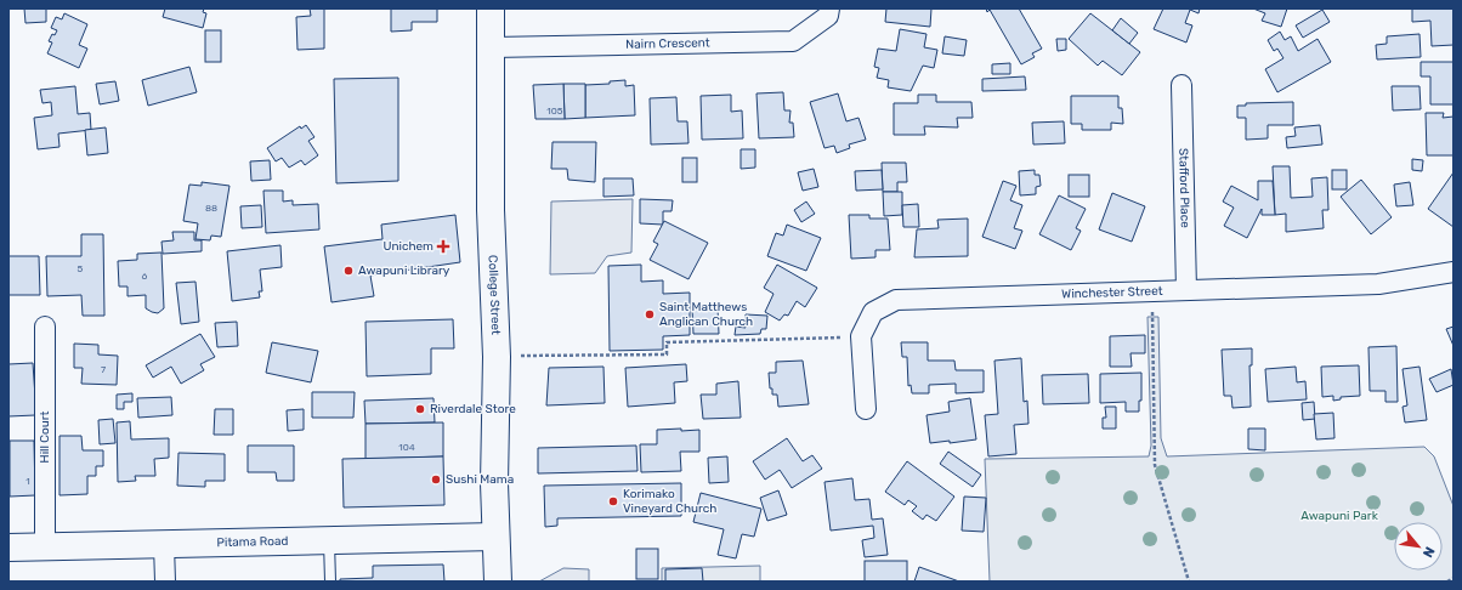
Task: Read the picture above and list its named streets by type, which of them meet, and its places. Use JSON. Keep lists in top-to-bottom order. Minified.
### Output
{"streets":{"main road":["College Street","Pitama Road"],"street":["Nairn Crescent","Stafford Place","Winchester Street","Hill Court"]},"crossings":[["Nairn Crescent","College Street"],["Stafford Place","Winchester Street"],["College Street","Pitama Road"],["Hill Court","Pitama Road"]],"parks":["Awapuni Park"],"places":{"health":["Unichem"],"other":["Awapuni Library","Saint Matthews Anglican Church","Riverdale Store","Sushi Mama","Korimako Vineyard Church"]},"house_numbers":["105","88","5","6","7","104","1"],"north":"bottom right"}
